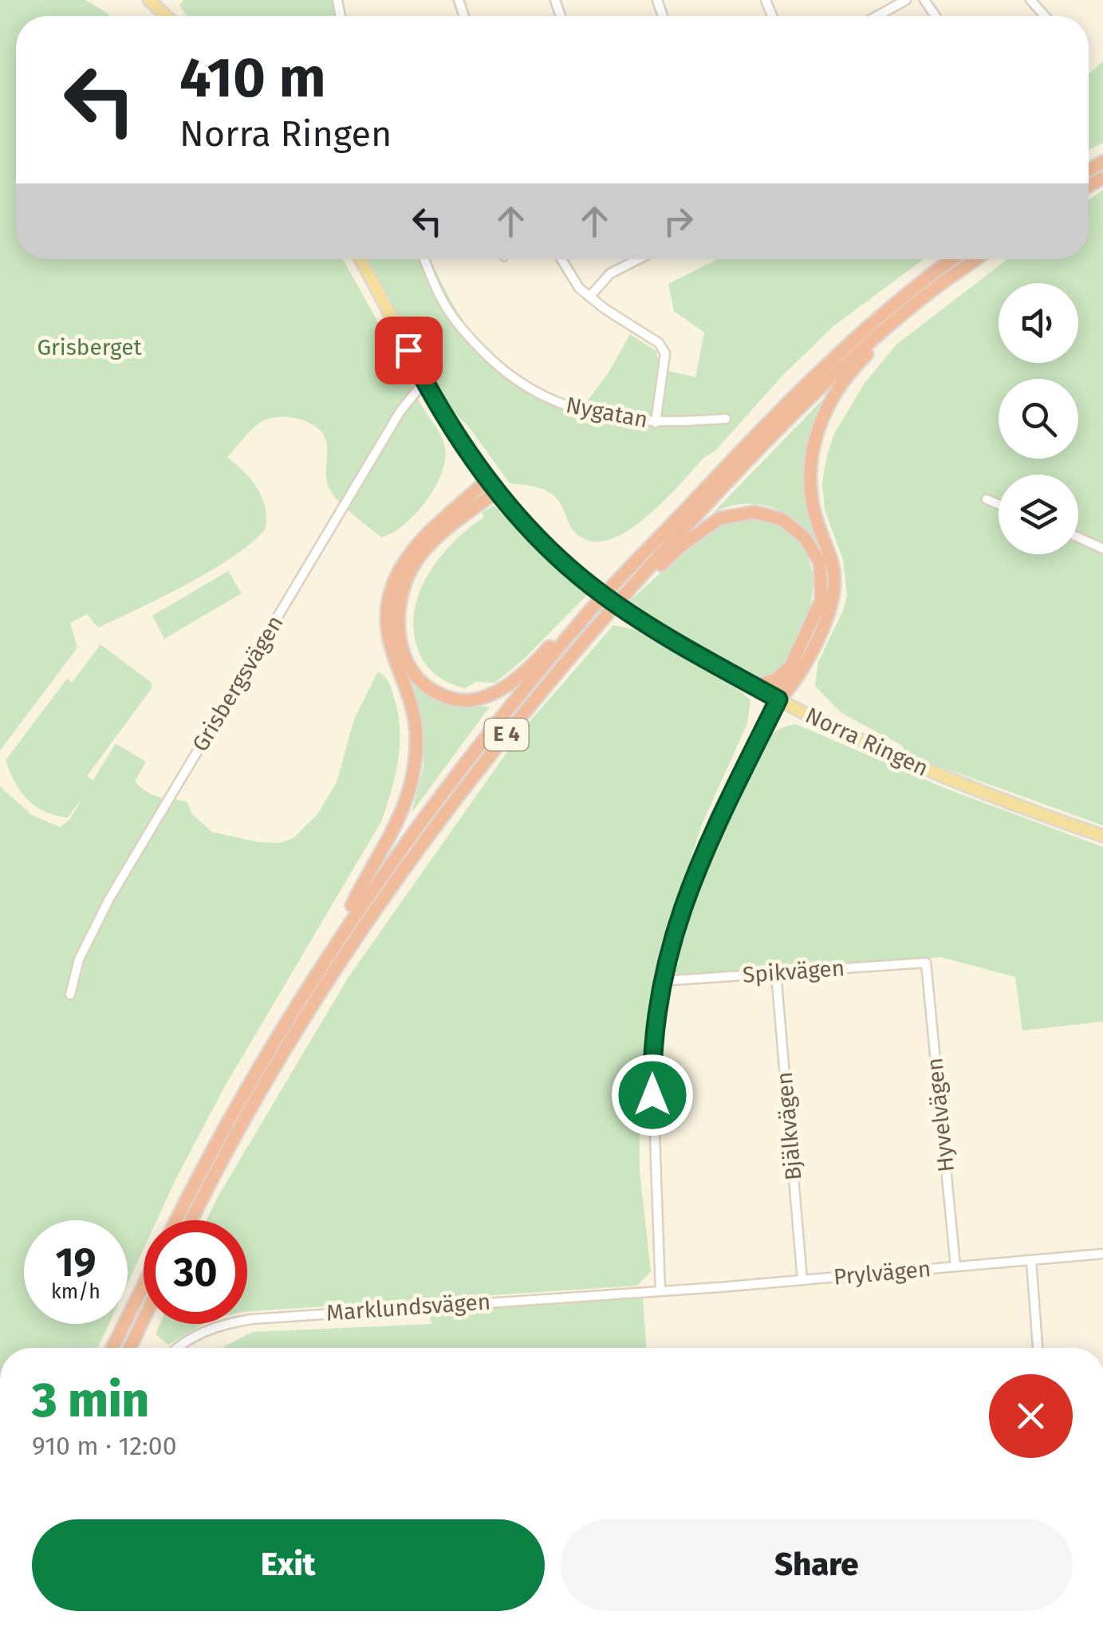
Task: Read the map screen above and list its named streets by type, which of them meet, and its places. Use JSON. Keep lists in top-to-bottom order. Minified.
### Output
{"streets":{"highway":["E 4"],"main road":["Norra Ringen"],"street":["Nygatan","Grisbergsvägen","Spikvägen","Hyvelvägen","Bjälkvägen","Prylvägen","Marklundsvägen"]},"crossings":[["Grisbergsvägen","Norra Ringen"],["E 4","Norra Ringen"],["Spikvägen","Hyvelvägen"],["Spikvägen","Bjälkvägen"],["Hyvelvägen","Prylvägen"],["Bjälkvägen","Prylvägen"],["Prylvägen","Marklundsvägen"]],"parks":["Grisberget"],"page":{"turn":["410 m","Norra Ringen"],"speed":"19 km/h","limit":"30","heading":["3 min","910 m · 12:00"],"buttons":["Exit","Share"]}}
